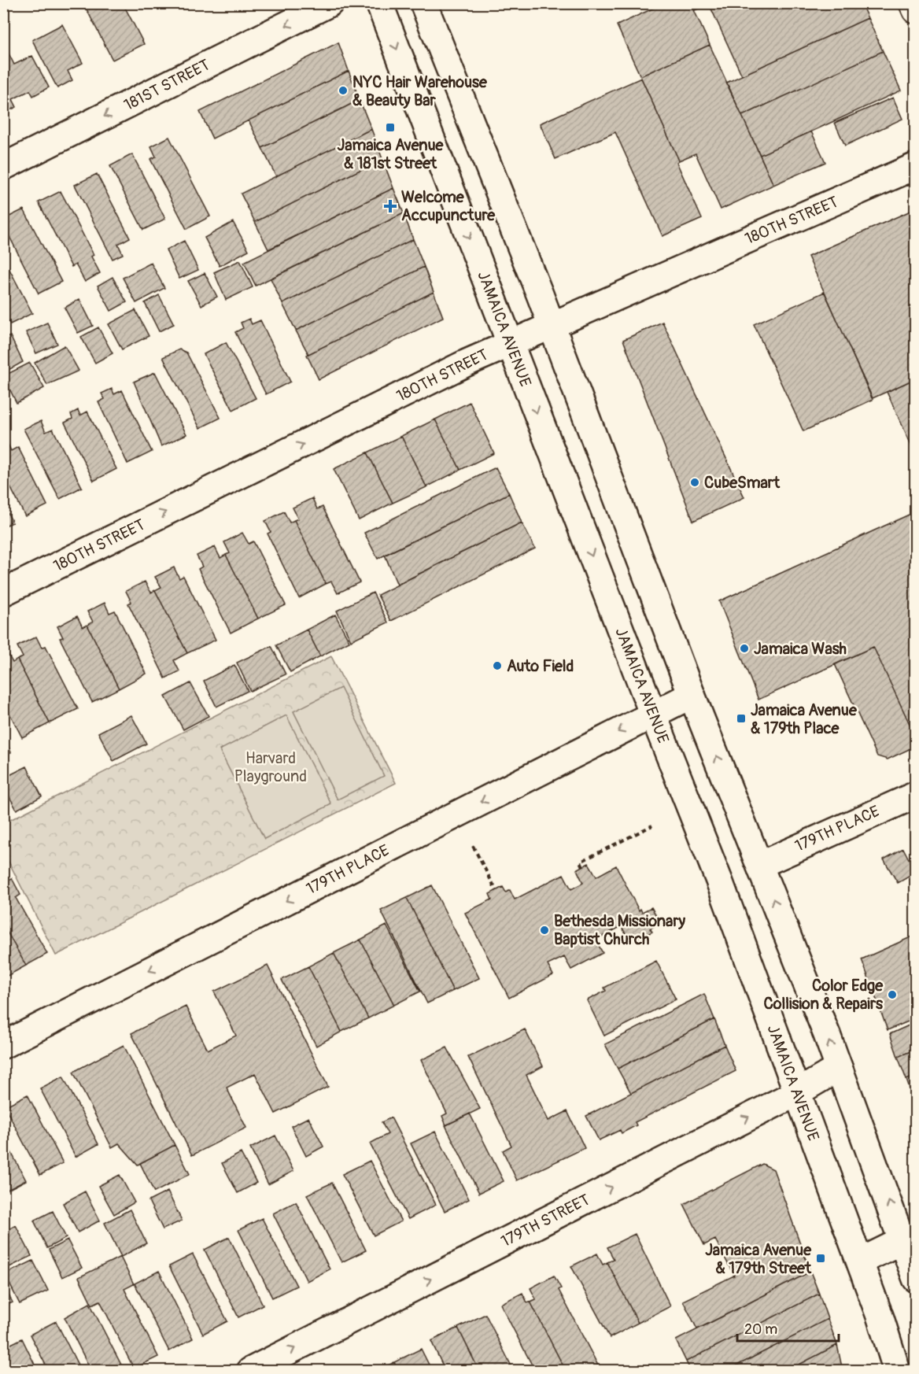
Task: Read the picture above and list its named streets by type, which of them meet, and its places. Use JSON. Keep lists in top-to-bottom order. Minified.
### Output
{"streets":{"street":["181ST STREET","180TH STREET","JAMAICA AVENUE","179TH PLACE","179TH STREET"]},"crossings":[["180TH STREET","JAMAICA AVENUE"],["JAMAICA AVENUE","179TH PLACE"],["JAMAICA AVENUE","179TH STREET"]],"one_way":["181ST STREET","180TH STREET","179TH PLACE","179TH STREET"],"parks":["Harvard Playground"],"places":{"other":["NYC Hair Warehouse & Beauty Bar","CubeSmart","Jamaica Wash","Auto Field","Bethesda Missionary Baptist Church","Color Edge Collision & Repairs"],"transit":["Jamaica Avenue & 181st Street","Jamaica Avenue & 179th Place","Jamaica Avenue & 179th Street"],"health":["Welcome Accupuncture"]},"scale_bar":"20 m"}
